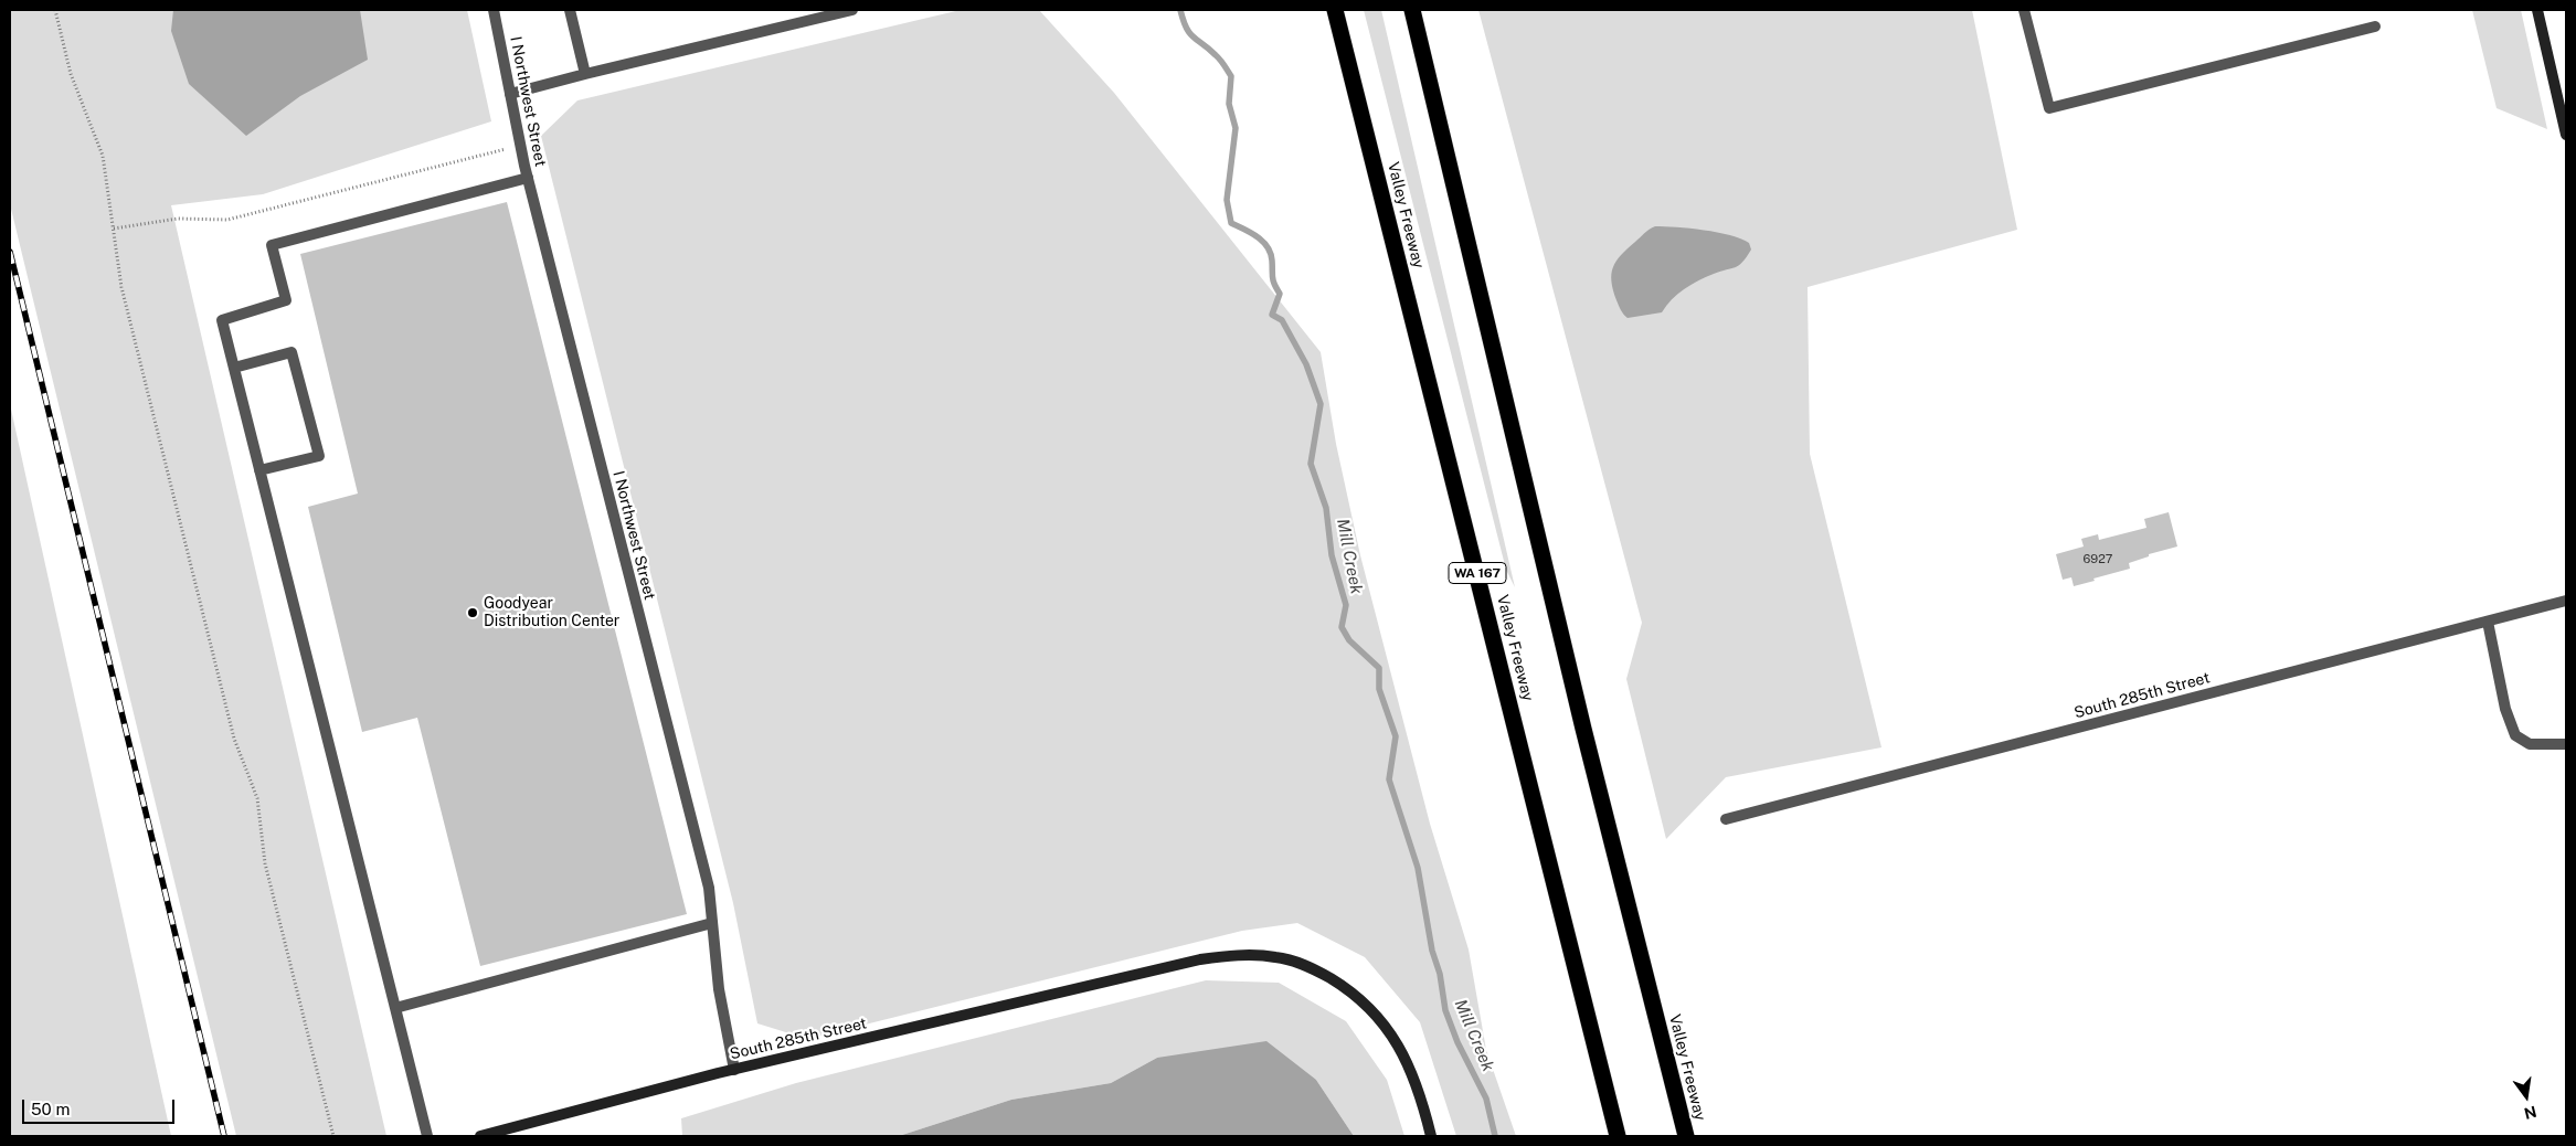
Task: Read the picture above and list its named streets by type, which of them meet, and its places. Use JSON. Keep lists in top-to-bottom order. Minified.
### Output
{"streets":{"highway":["Valley Freeway","WA 167"],"street":["I Northwest Street","South 285th Street"]},"crossings":[["I Northwest Street","South 285th Street"]],"water":["Mill Creek"],"places":["Goodyear Distribution Center"],"house_numbers":["6927"],"scale_bar":"50 m","north":"bottom"}
